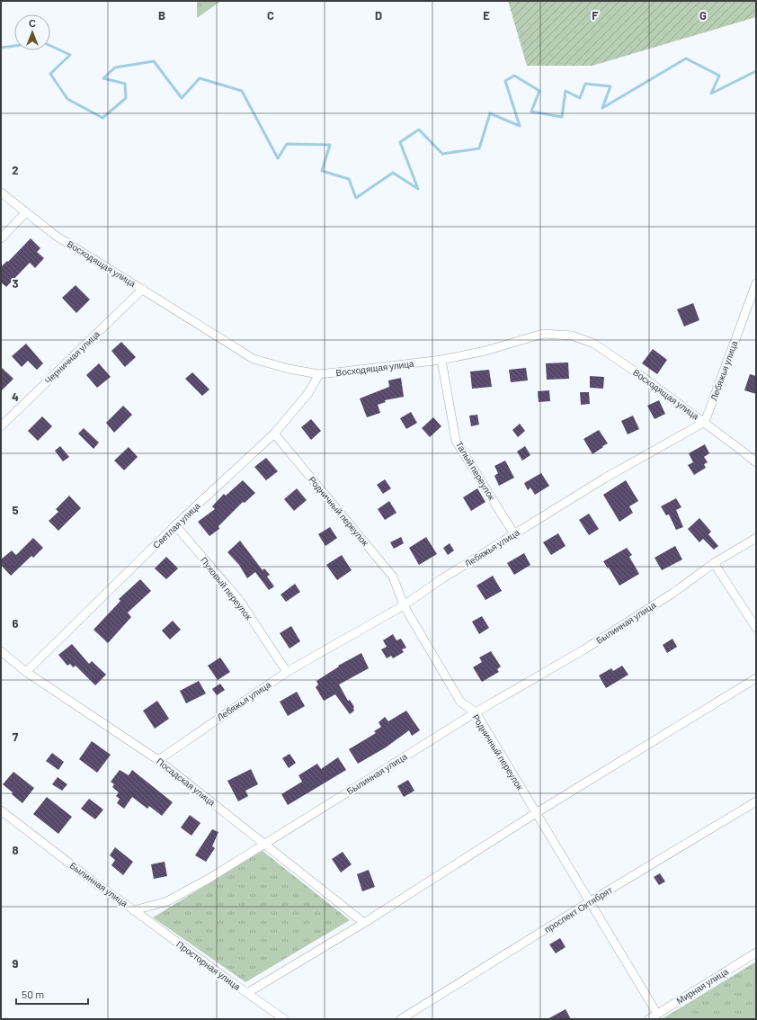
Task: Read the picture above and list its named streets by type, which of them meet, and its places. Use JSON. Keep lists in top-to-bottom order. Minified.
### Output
{"streets":{"street":["Восходящая улица","Черничная улица","Лебяжья улица","Талый переулок","Родничный переулок","Светлая улица","Пуховый переулок","Былинная улица","Посадская улица","проспект Октябрят","Просторная улица","Мирная улица"]},"crossings":[["Восходящая улица","Черничная улица"],["Восходящая улица","Лебяжья улица"],["Восходящая улица","Талый переулок"],["Восходящая улица","Светлая улица"],["Лебяжья улица","Талый переулок"],["Лебяжья улица","Родничный переулок"],["Лебяжья улица","Пуховый переулок"],["Лебяжья улица","Посадская улица"],["Родничный переулок","Светлая улица"],["Родничный переулок","Былинная улица"],["Родничный переулок","проспект Октябрят"],["Родничный переулок","Мирная улица"],["Светлая улица","Пуховый переулок"],["Светлая улица","Посадская улица"],["Былинная улица","Посадская улица"],["Былинная улица","Просторная улица"]],"scale_bar":"50 m","north":"top","grid":{"columns":["B","C","D","E","F","G"],"rows":["2","3","4","5","6","7","8","9"]}}
